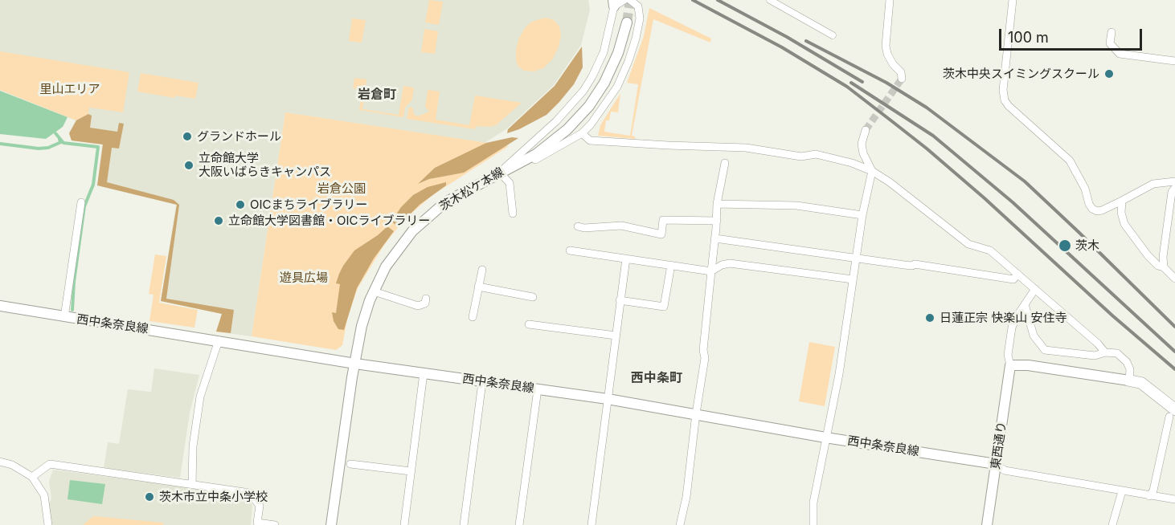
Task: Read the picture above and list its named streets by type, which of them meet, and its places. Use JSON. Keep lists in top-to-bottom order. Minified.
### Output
{"streets":{"street":["茨木松ケ本線","西中条奈良線","東西通り"]},"crossings":[["茨木松ケ本線","西中条奈良線"],["西中条奈良線","東西通り"]],"districts":["岩倉町","西中条町"],"parks":["里山エリア","岩倉公園","遊具広場"],"places":["茨木中央スイミングスクール","グランドホール","立命館大学 大阪いばらきキャンパス","OICまちライブラリー","立命館大学図書館・OICライブラリー","茨木","日蓮正宗 快楽山 安住寺","茨木市立中条小学校"],"scale_bar":"100 m"}
